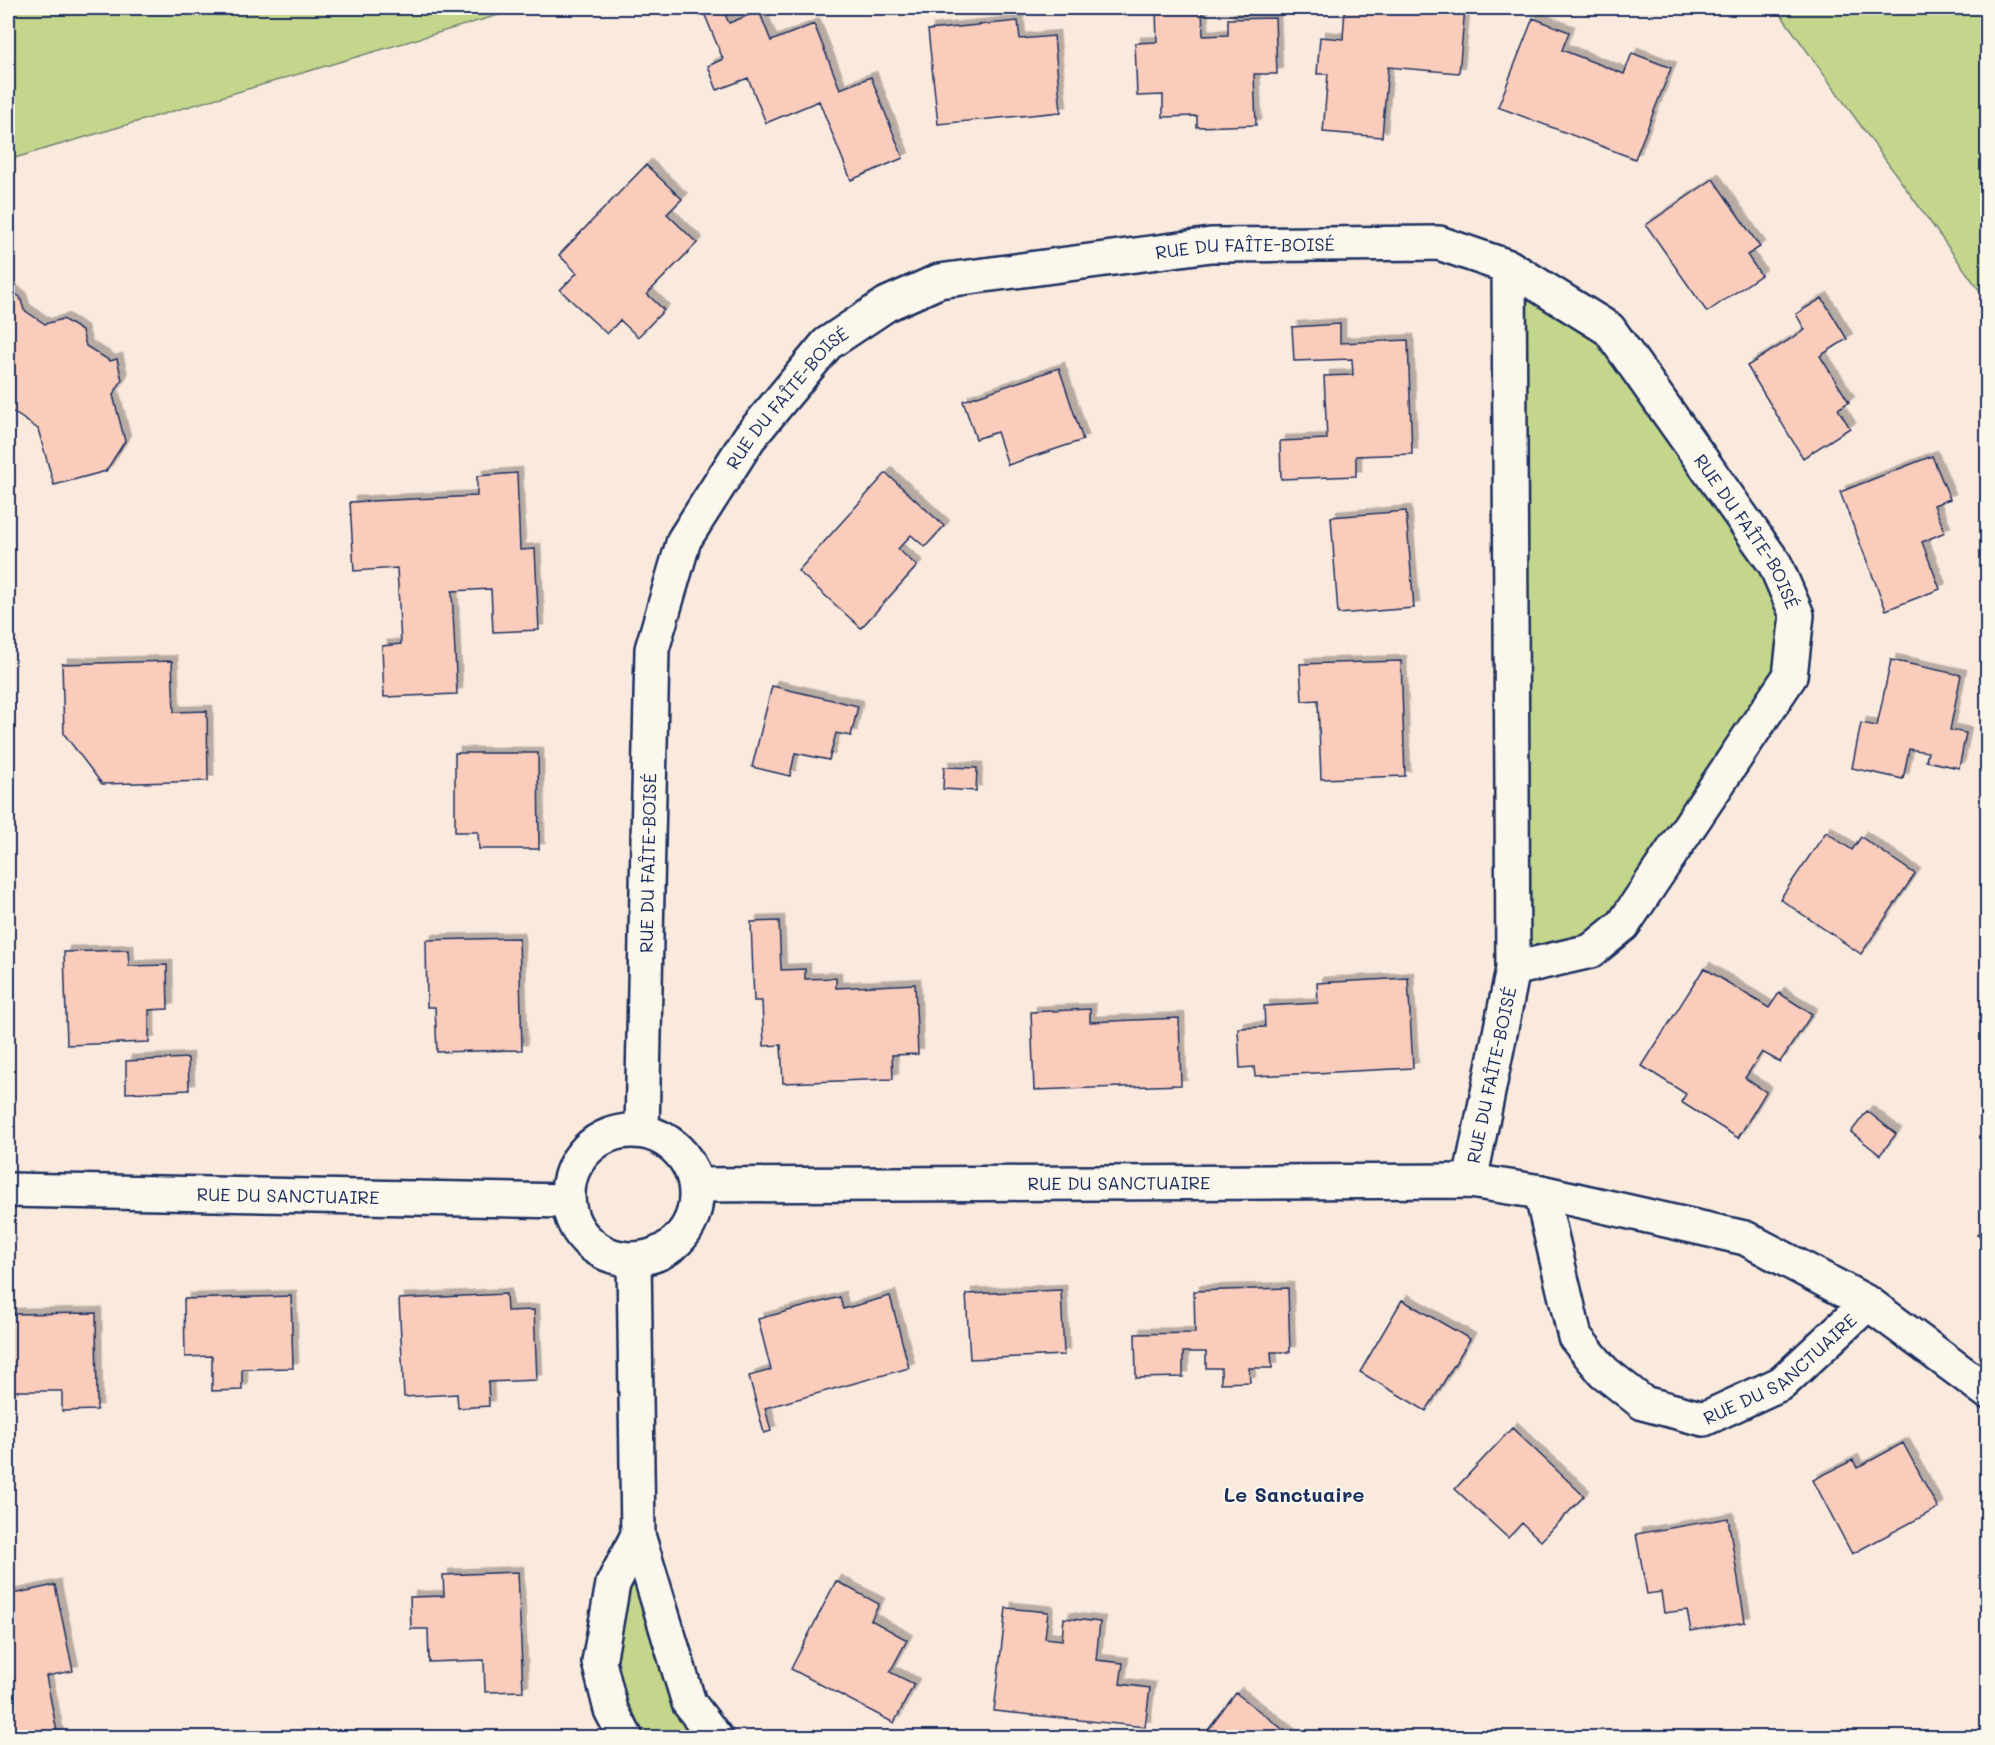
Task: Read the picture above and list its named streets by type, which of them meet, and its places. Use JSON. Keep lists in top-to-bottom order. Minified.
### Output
{"streets":{"street":["RUE DU FAÎTE-BOISÉ","RUE DU SANCTUAIRE"]},"crossings":[["RUE DU FAÎTE-BOISÉ","RUE DU SANCTUAIRE"]],"districts":["Le Sanctuaire"]}
